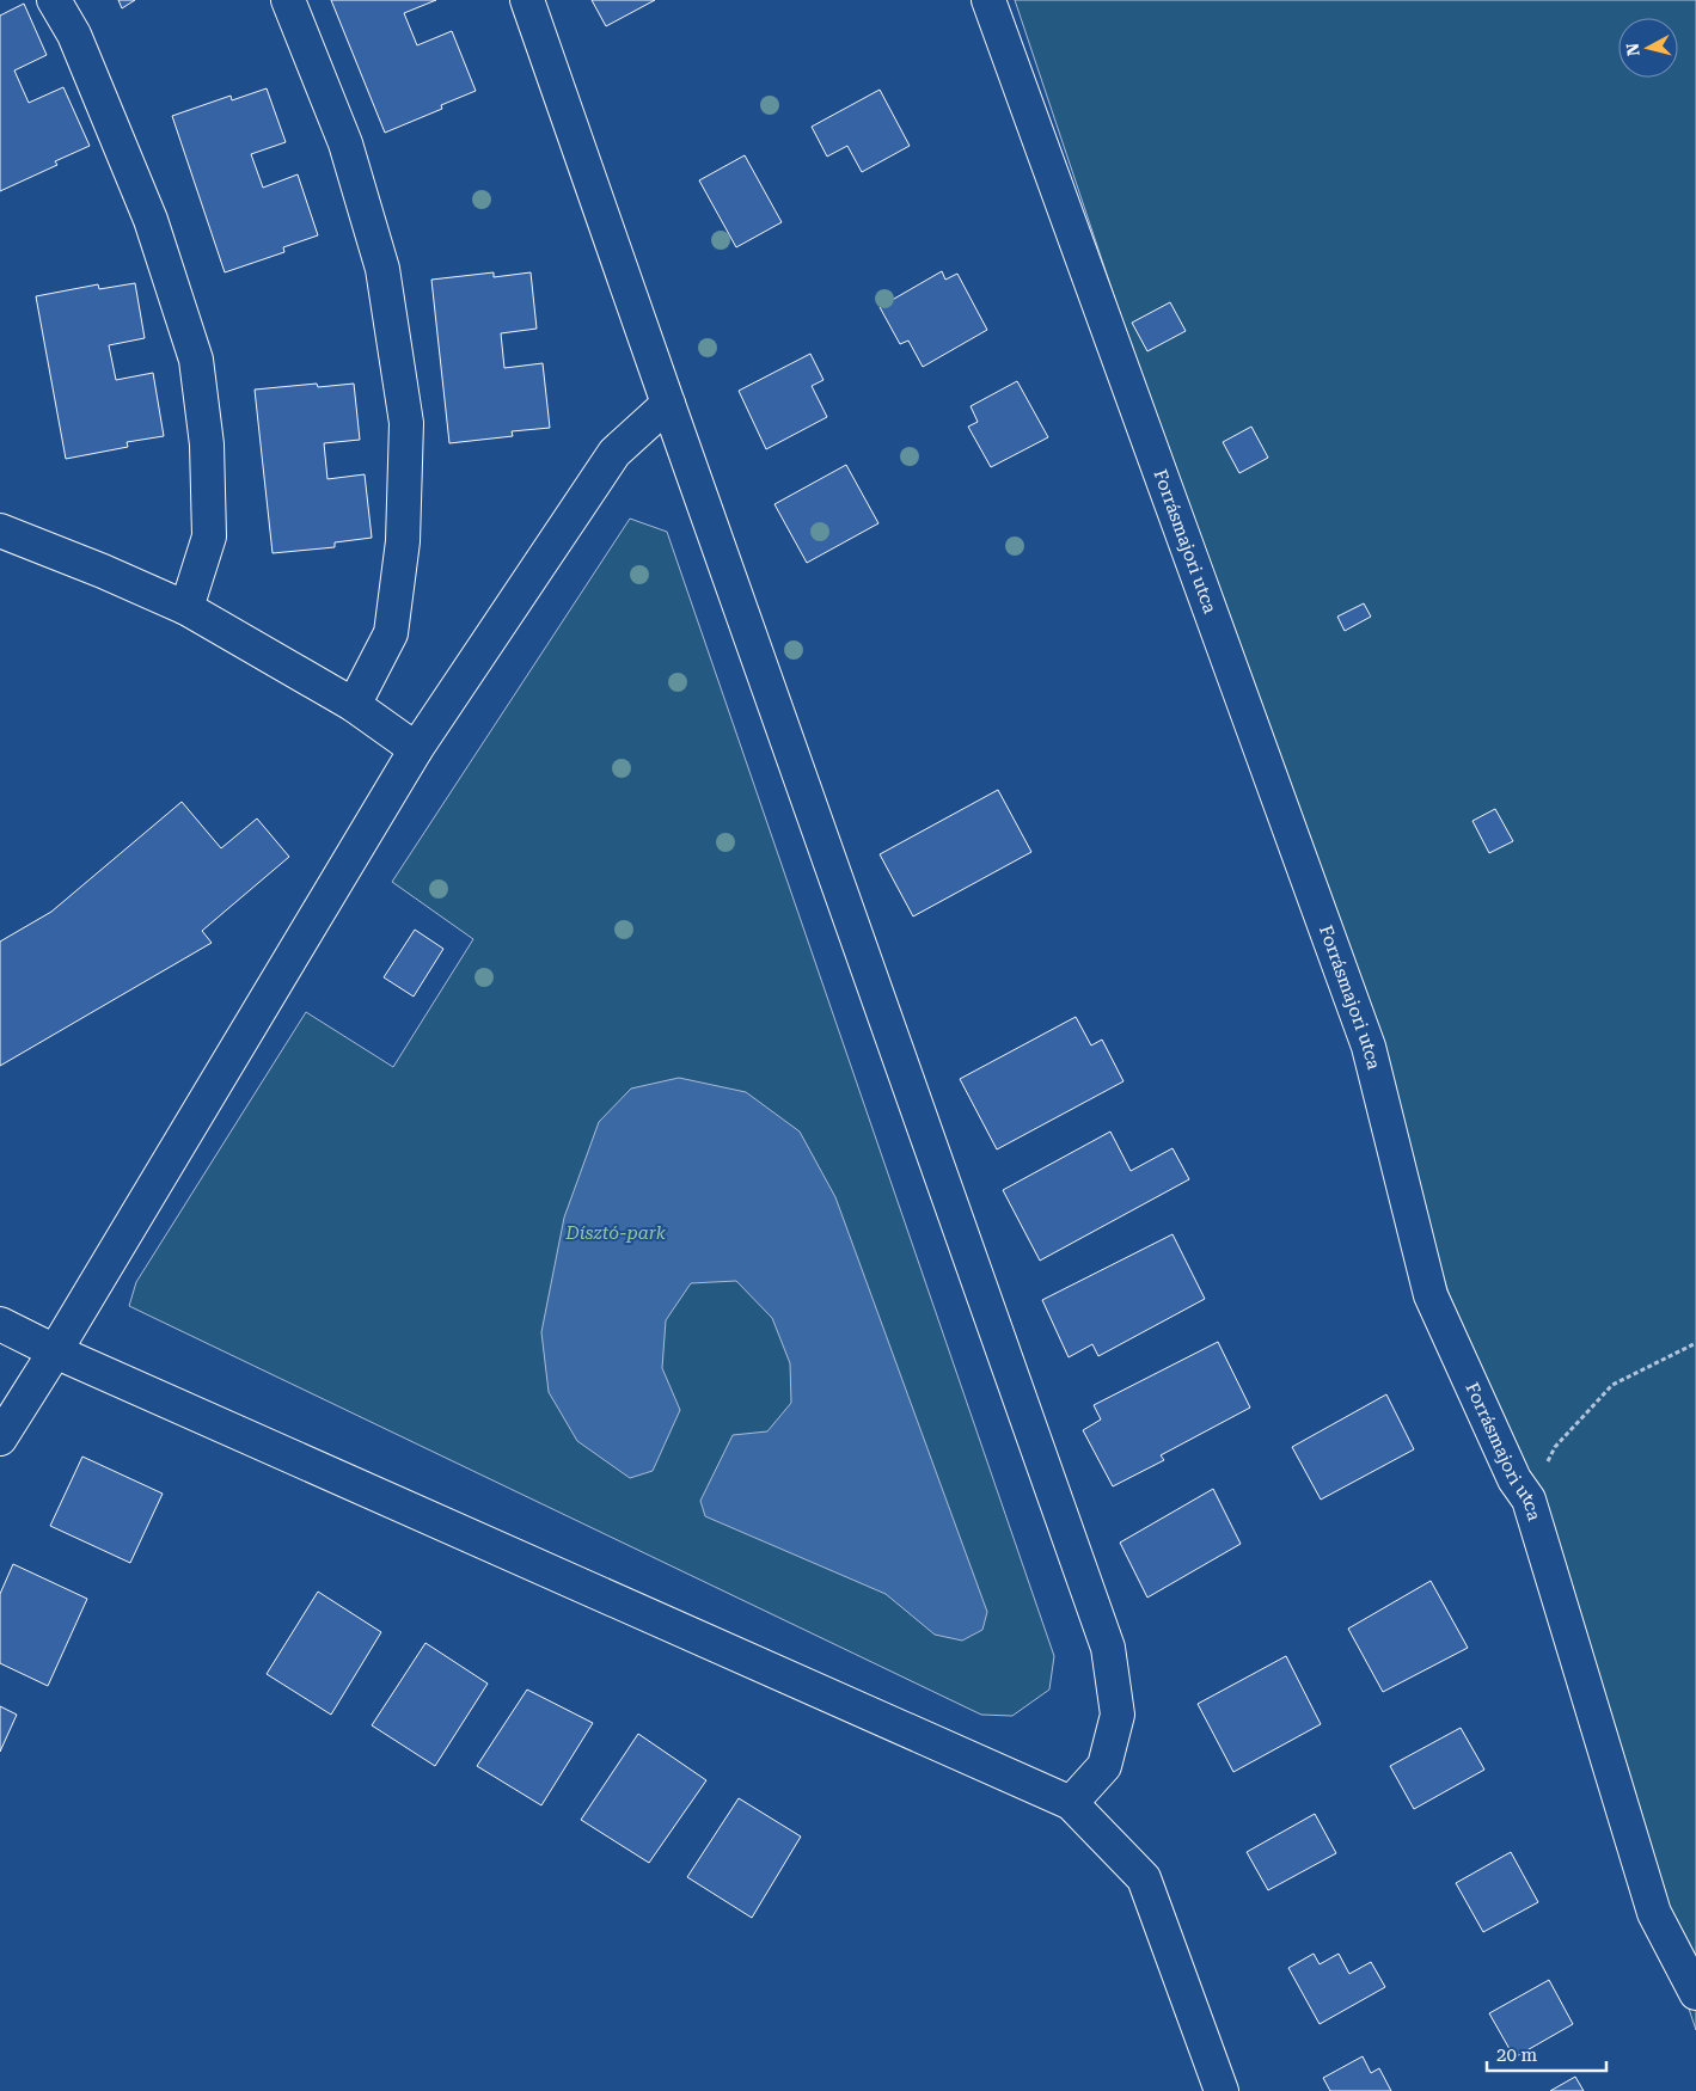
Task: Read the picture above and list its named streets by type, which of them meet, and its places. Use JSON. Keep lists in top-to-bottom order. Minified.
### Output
{"streets":{"street":["Forrásmajori utca"]},"parks":["Dísztó-park"],"scale_bar":"20 m","north":"left"}
